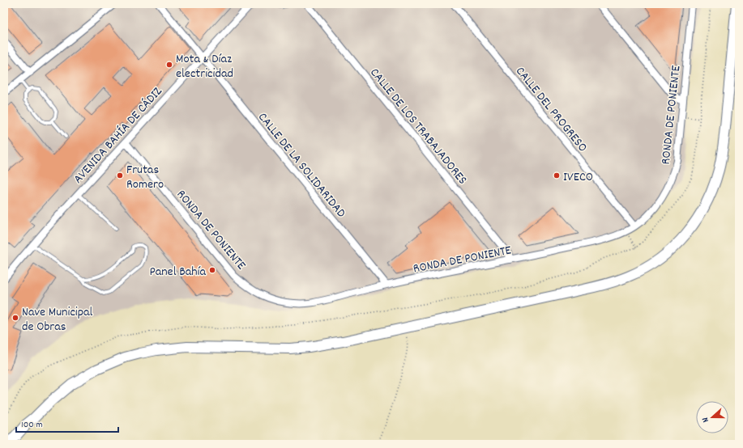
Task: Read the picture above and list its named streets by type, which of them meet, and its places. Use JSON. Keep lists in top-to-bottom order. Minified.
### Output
{"streets":{"street":["CALLE DEL PROGRESO","RONDA DE PONIENTE","CALLE DE LOS TRABAJADORES","AVENIDA BAHÍA DE CÁDIZ","CALLE DE LA SOLIDARIDAD"]},"crossings":[["CALLE DEL PROGRESO","RONDA DE PONIENTE"],["RONDA DE PONIENTE","CALLE DE LOS TRABAJADORES"],["RONDA DE PONIENTE","AVENIDA BAHÍA DE CÁDIZ"],["RONDA DE PONIENTE","CALLE DE LA SOLIDARIDAD"],["AVENIDA BAHÍA DE CÁDIZ","CALLE DE LA SOLIDARIDAD"]],"places":["Mota & Díaz electricidad","Frutas Romero","IVECO","Panel Bahía","Nave Municipal de Obras"],"scale_bar":"100 m","north":"left"}
